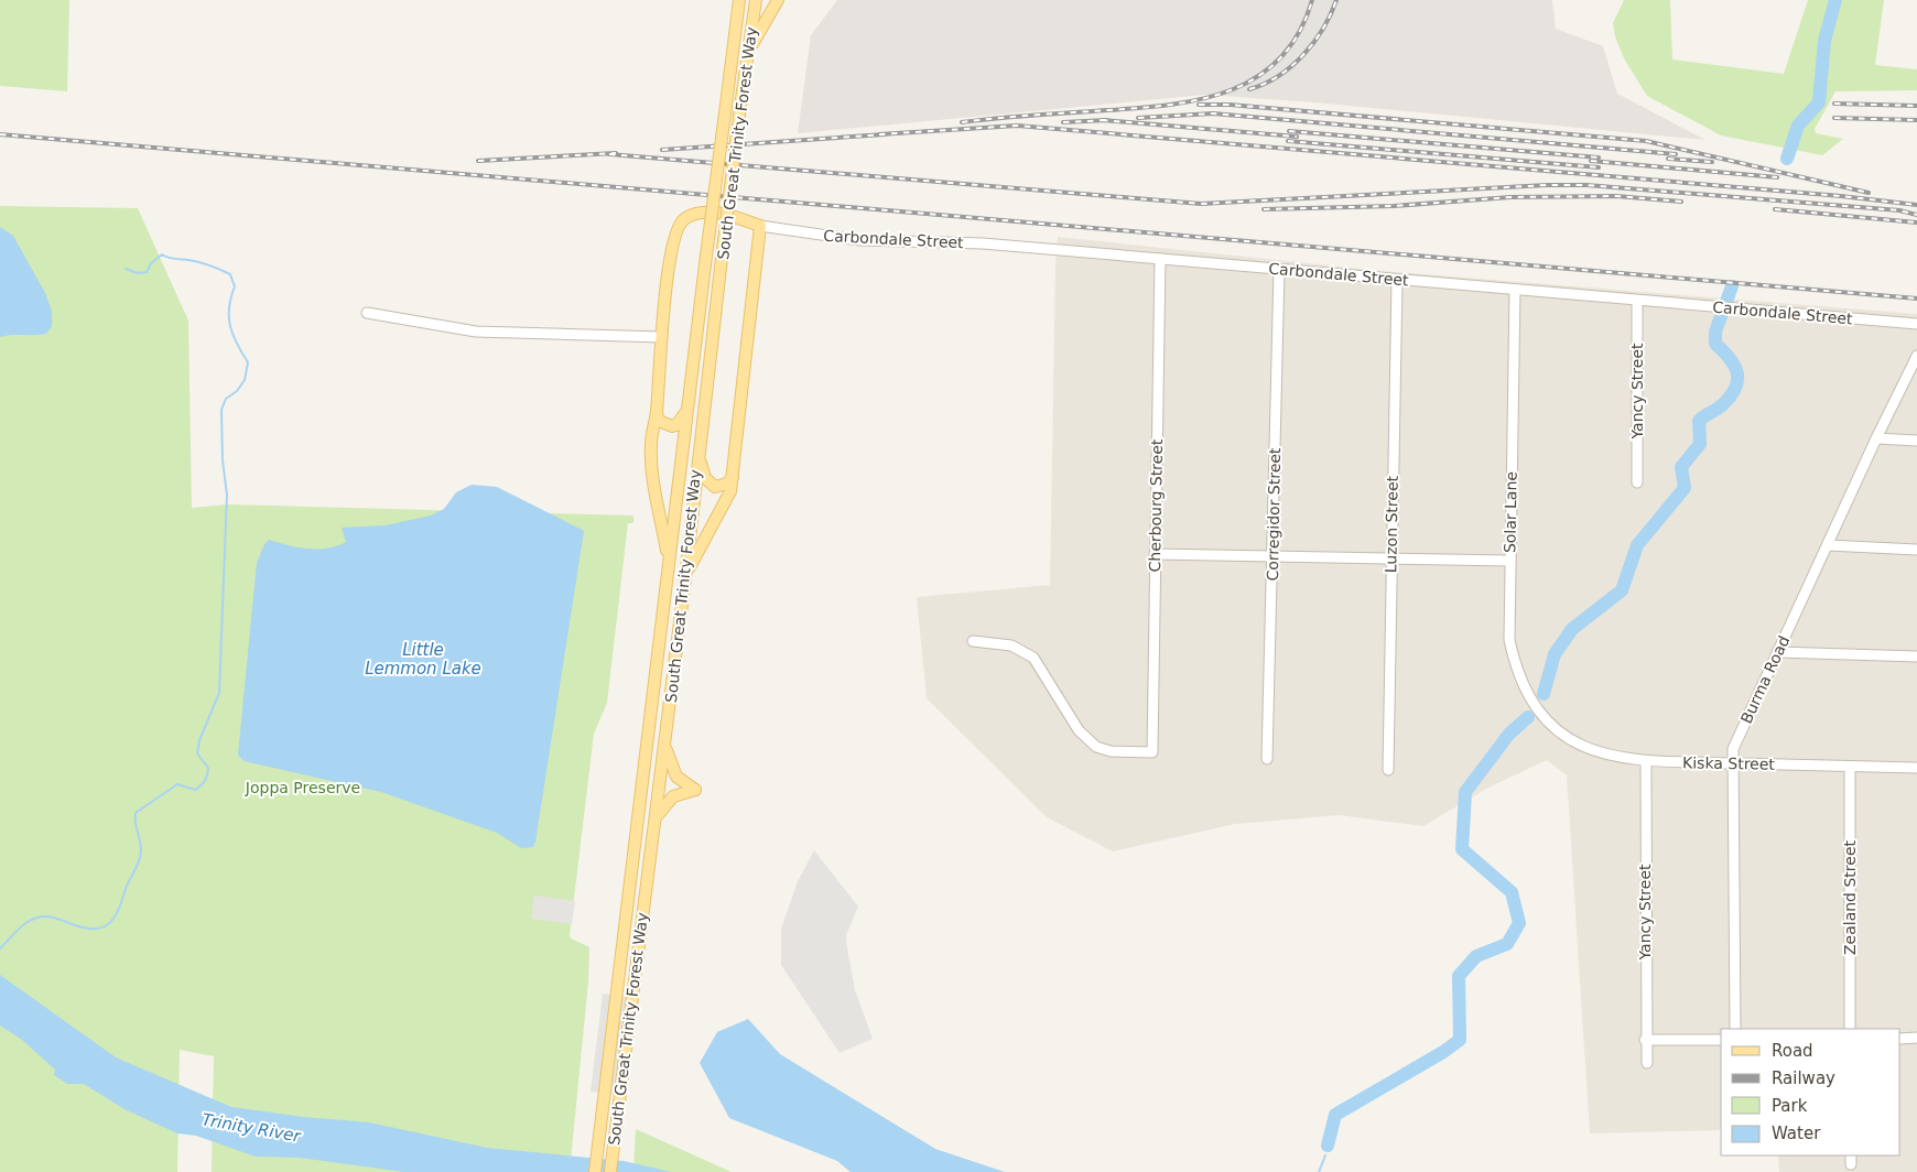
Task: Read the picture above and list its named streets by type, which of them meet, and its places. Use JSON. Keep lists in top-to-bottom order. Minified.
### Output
{"streets":{"main road":["South Great Trinity Forest Way"],"street":["Carbondale Street","Yancy Street","Cherbourg Street","Solar Lane","Corregidor Street","Luzon Street","Burma Road","Kiska Street","Zealand Street"]},"crossings":[["Carbondale Street","Yancy Street"],["Carbondale Street","Cherbourg Street"],["Carbondale Street","Solar Lane"],["Carbondale Street","Corregidor Street"],["Carbondale Street","Luzon Street"],["Yancy Street","Kiska Street"],["Solar Lane","Kiska Street"],["Burma Road","Kiska Street"],["Kiska Street","Zealand Street"]],"water":["Little Lemmon Lake","Trinity River"],"parks":["Joppa Preserve"],"legend":["Road","Railway","Park","Water"]}
